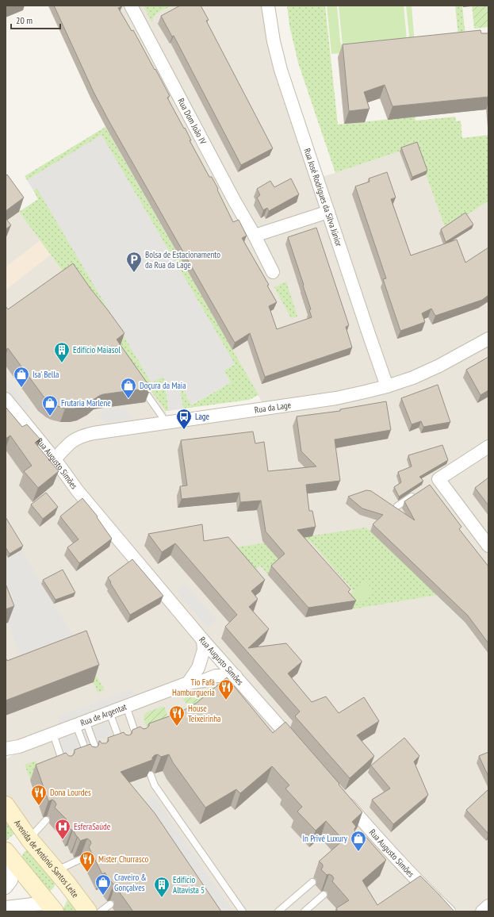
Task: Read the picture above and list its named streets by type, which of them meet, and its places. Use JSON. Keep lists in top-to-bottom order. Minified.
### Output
{"streets":{"main road":["Avenida de António Santos Leite"],"street":["Rua Dom João IV","Rua José Rodrigues da Silva Júnior","Rua da Lage","Rua Augusto Simões","Rua de Argentat"]},"crossings":[["Rua José Rodrigues da Silva Júnior","Rua da Lage"],["Rua da Lage","Rua Augusto Simões"],["Rua Augusto Simões","Rua de Argentat"]],"places":{"parking":["Bolsa de Estacionamento da Rua da Lage"],"building":["Edifício Maiasol","Edifício Altavista 5"],"shop":["Isa' Bella","Doçura da Maia","Frutaria Marlene","In Privé Luxury","Craveiro & Gonçalves"],"bus stop":["Lage"],"restaurant":["Tio Fafá Hamburgueria","House Teixeirinha","Dona Lourdes","Mister Churrasco"],"hospital":["EsferaSaúde"]},"scale_bar":"20 m"}
